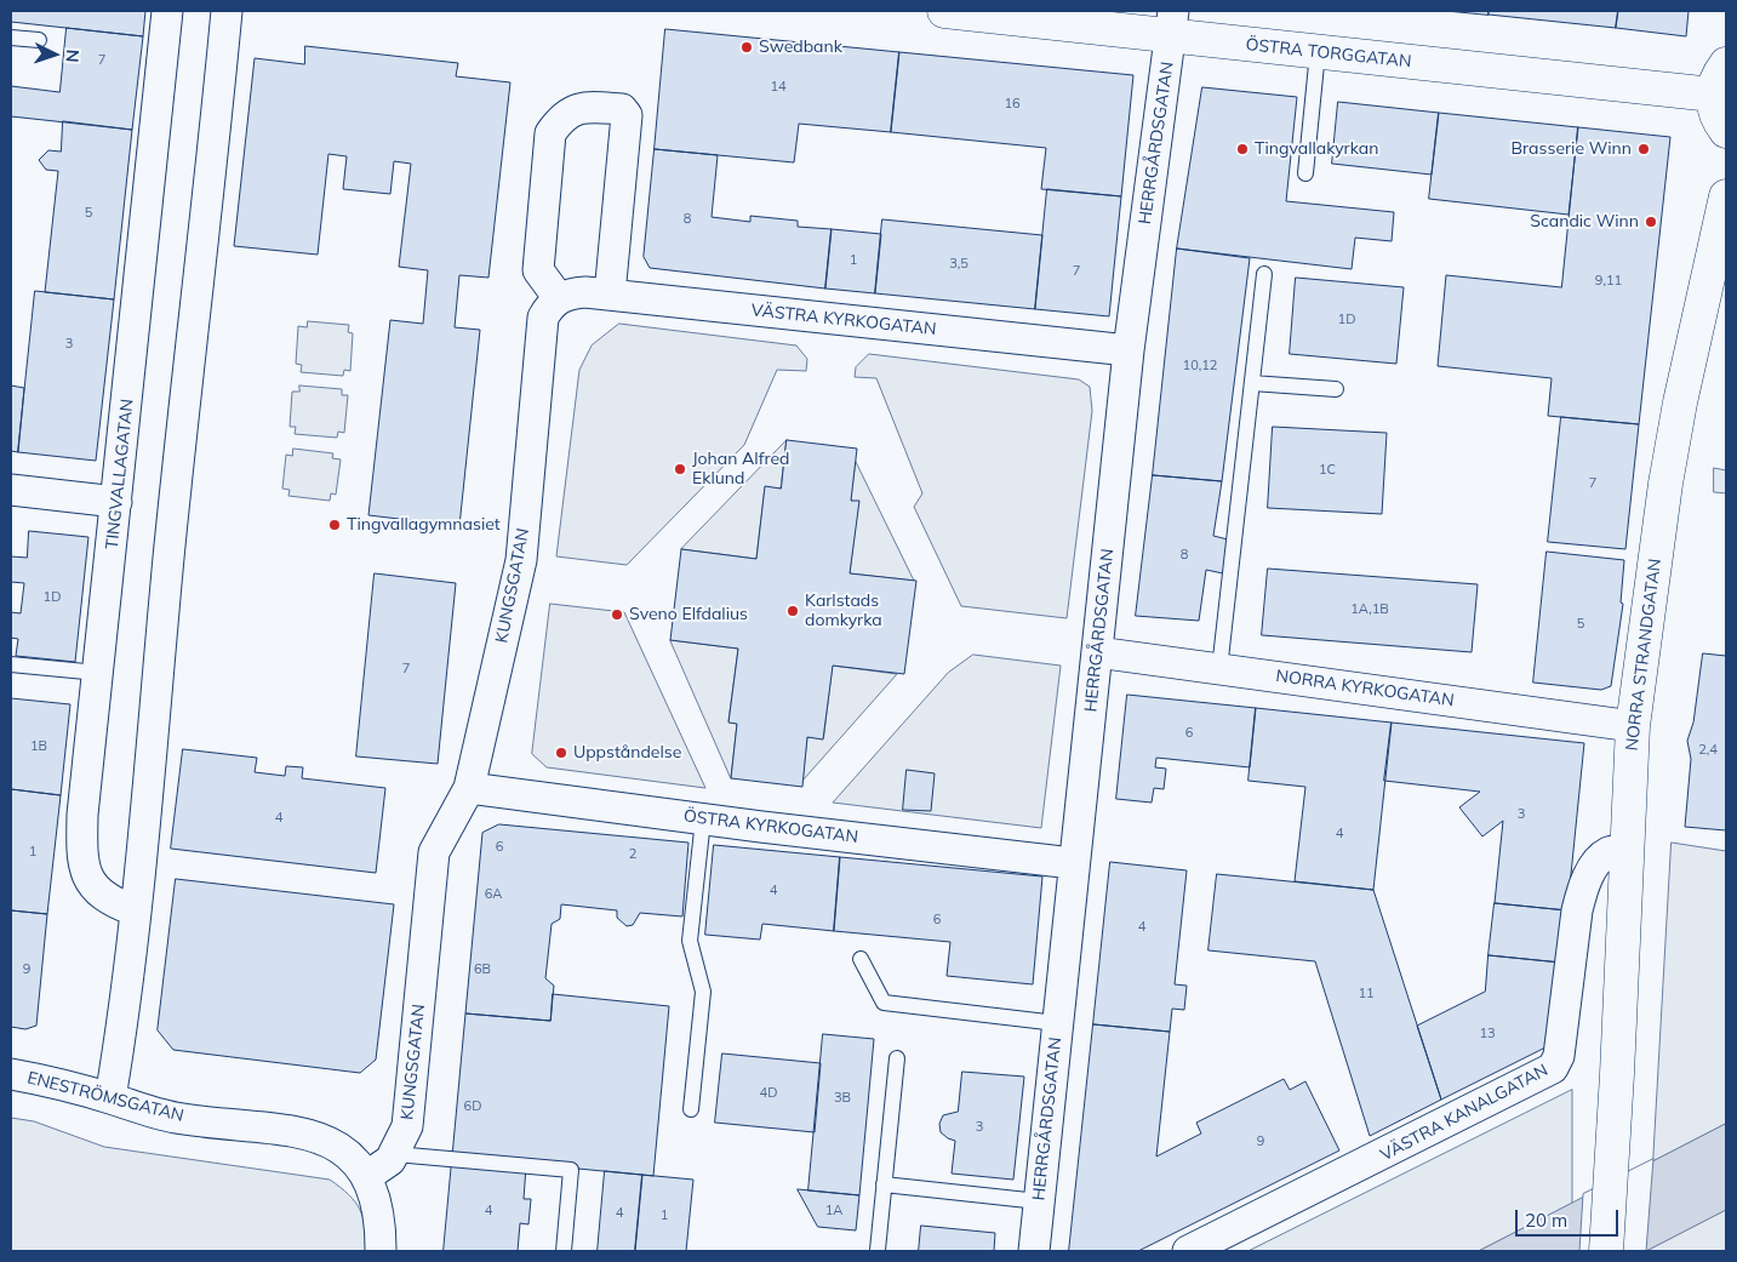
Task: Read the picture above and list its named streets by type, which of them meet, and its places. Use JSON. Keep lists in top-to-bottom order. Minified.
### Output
{"streets":{"street":["ÖSTRA TORGGATAN","HERRGÅRDSGATAN","VÄSTRA KYRKOGATAN","TINGVALLAGATAN","KUNGSGATAN","NORRA STRANDGATAN","NORRA KYRKOGATAN","ÖSTRA KYRKOGATAN","ENESTRÖMSGATAN","VÄSTRA KANALGATAN"]},"crossings":[["ÖSTRA TORGGATAN","HERRGÅRDSGATAN"],["HERRGÅRDSGATAN","VÄSTRA KYRKOGATAN"],["HERRGÅRDSGATAN","NORRA KYRKOGATAN"],["HERRGÅRDSGATAN","ÖSTRA KYRKOGATAN"],["VÄSTRA KYRKOGATAN","KUNGSGATAN"],["KUNGSGATAN","ÖSTRA KYRKOGATAN"],["NORRA STRANDGATAN","NORRA KYRKOGATAN"],["NORRA STRANDGATAN","VÄSTRA KANALGATAN"]],"places":["Swedbank","Tingvallakyrkan","Brasserie Winn","Scandic Winn","Johan Alfred Eklund","Tingvallagymnasiet","Karlstads domkyrka","Sveno Elfdalius","Uppståndelse"],"house_numbers":["7","14","16","5","8","1","3,5","7","9,11","1D","3","10,12","1C","7","8","1D","1A,1B","5","7","6","1B","2,4","3","4","4","6","1","2","4","6A","6","4","9","6B","11","13","4D","3B","6D","3","9","4","1A","4","1"],"scale_bar":"20 m","north":"right"}
